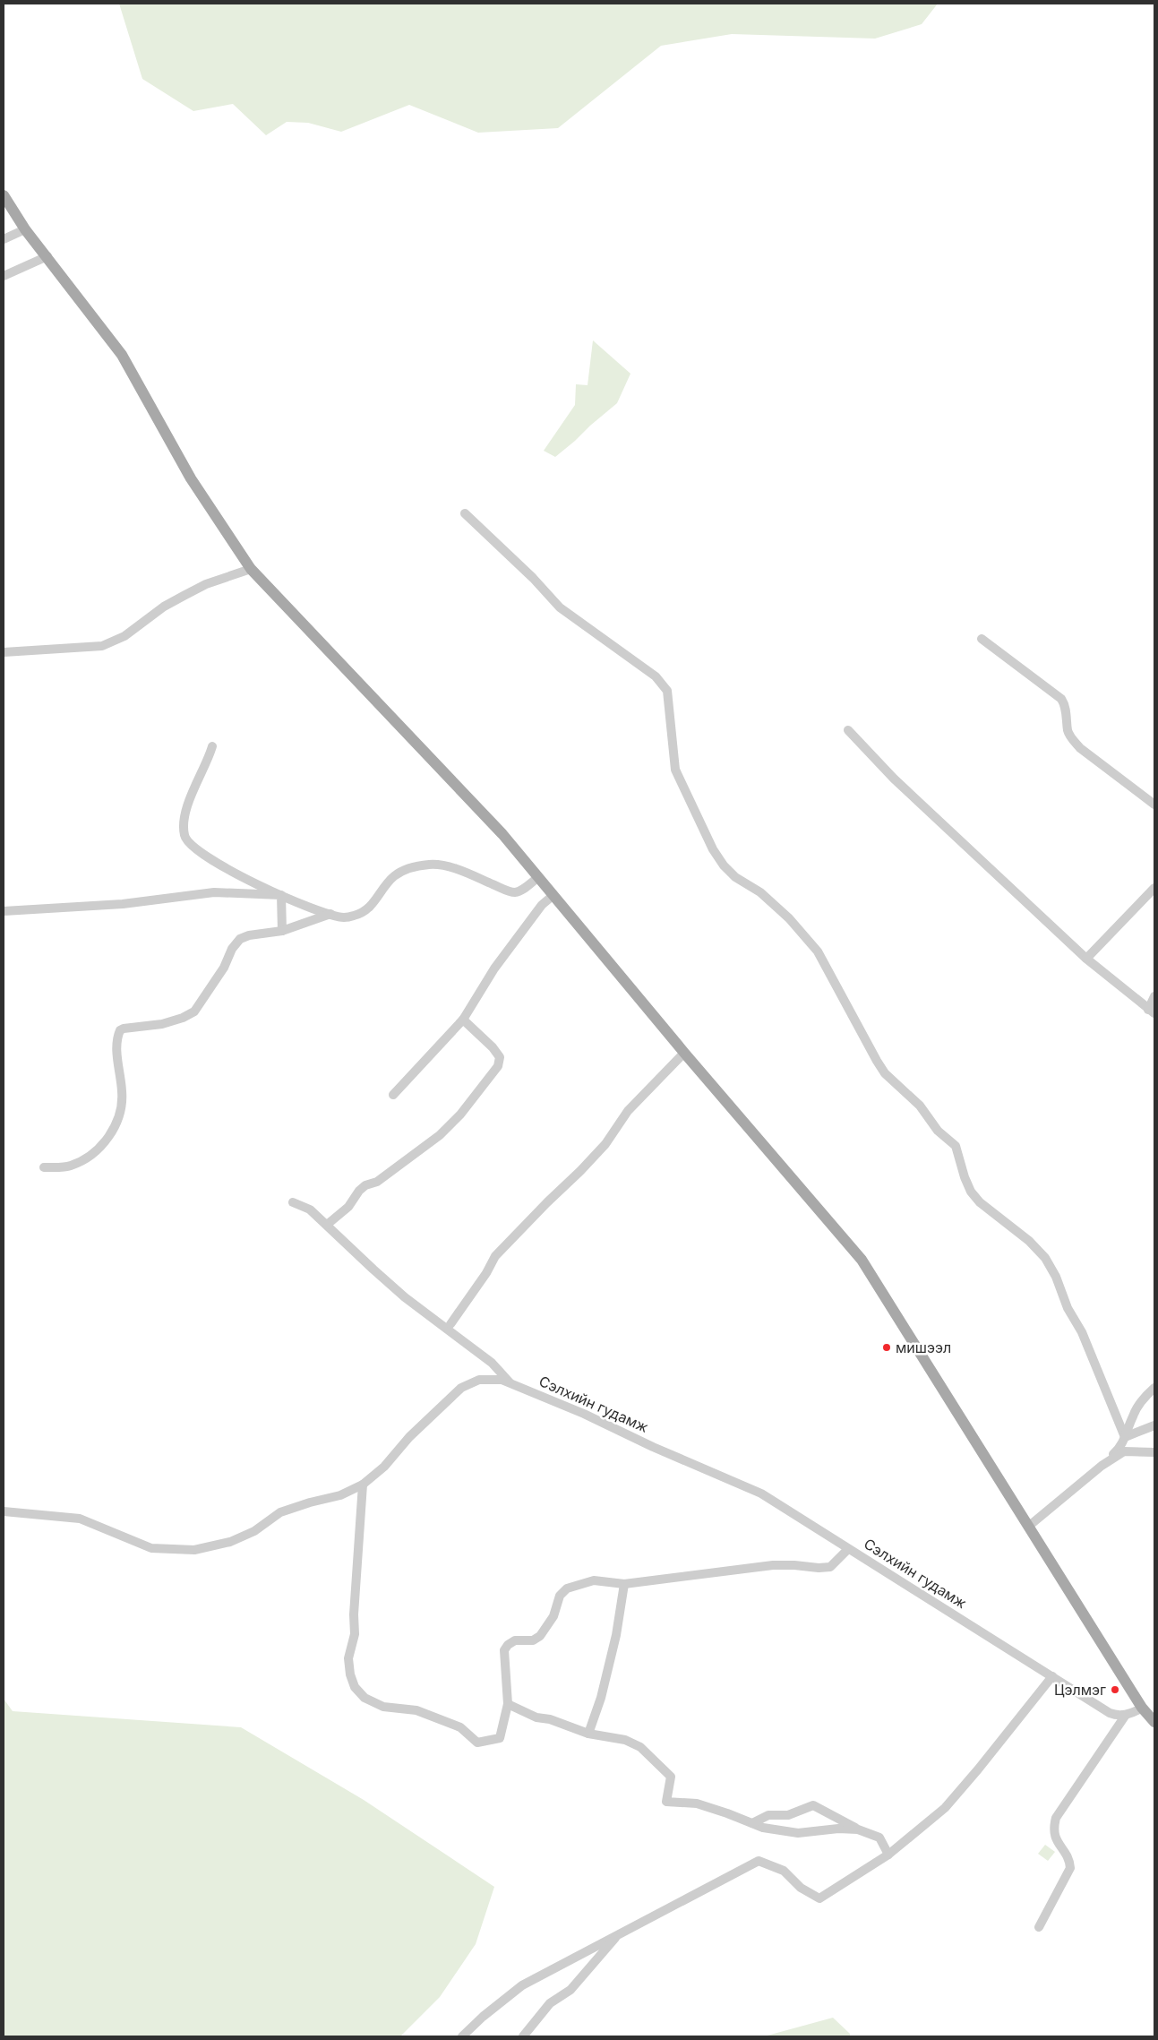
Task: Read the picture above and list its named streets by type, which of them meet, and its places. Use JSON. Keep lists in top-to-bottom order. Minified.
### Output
{"streets":{"street":["Сэлхийн гудамж"]},"places":["мишээл","Цэлмэг"]}
